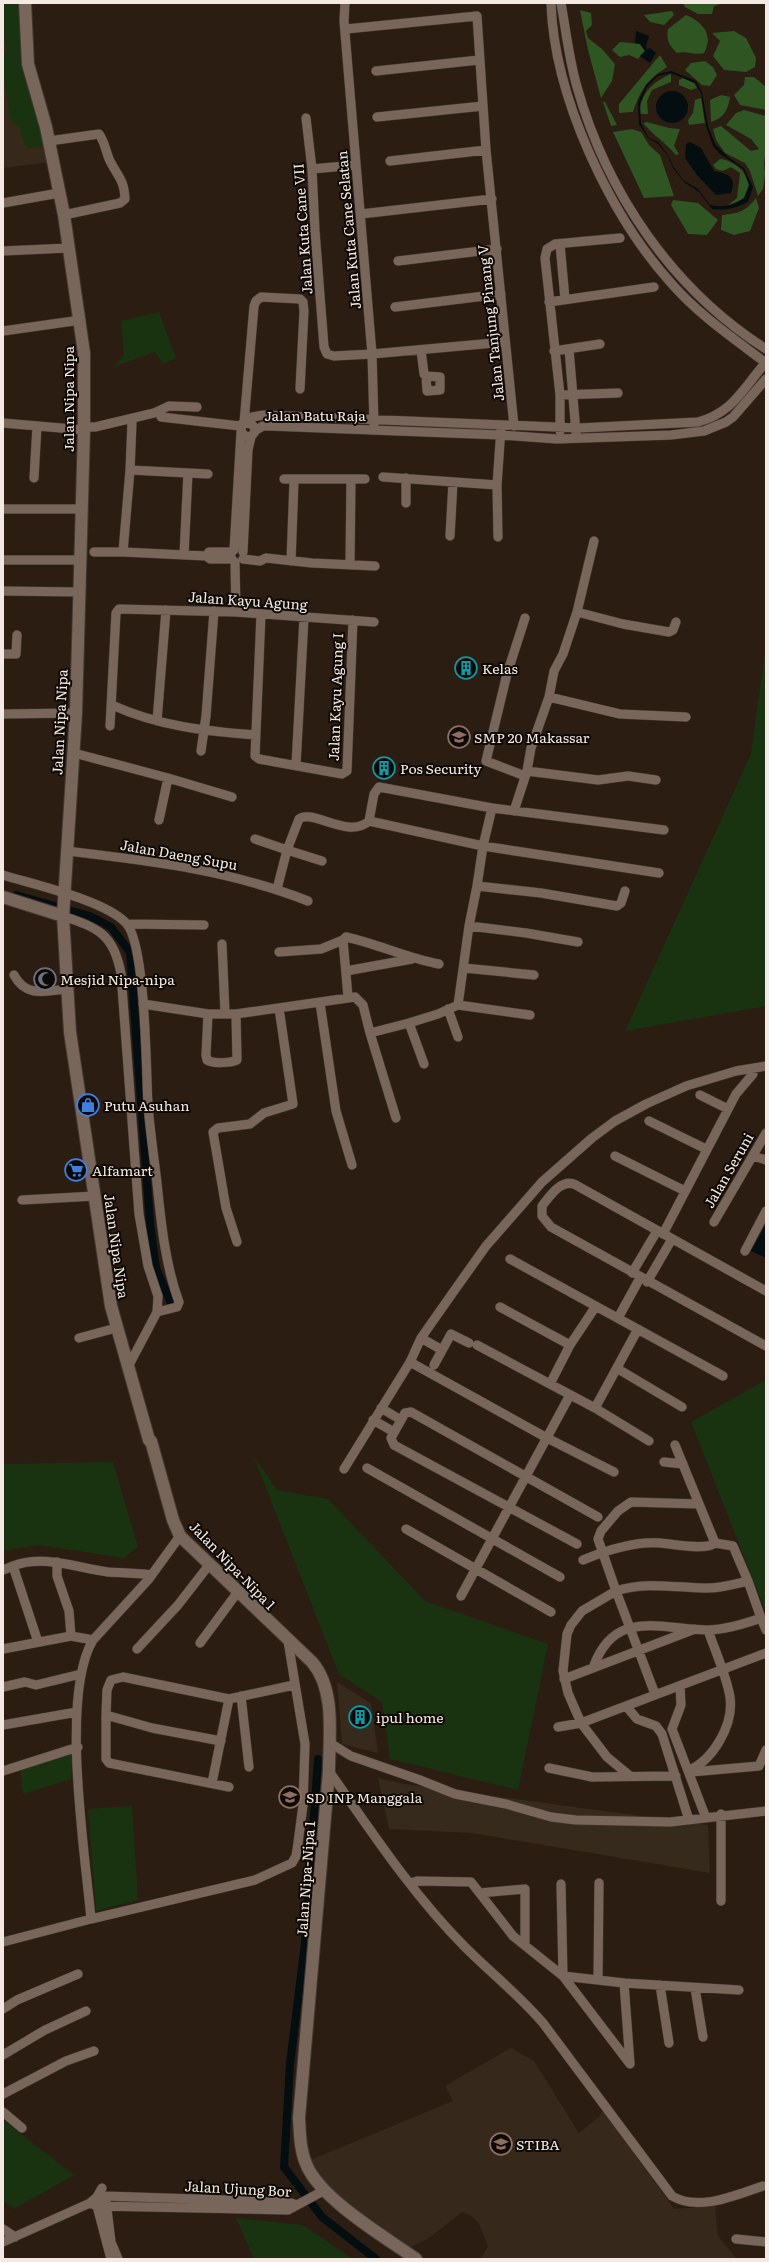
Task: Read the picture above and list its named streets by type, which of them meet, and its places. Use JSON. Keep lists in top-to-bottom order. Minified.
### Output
{"streets":{"street":["Jalan Kuta Cane VII","Jalan Kuta Cane Selatan","Jalan Tanjung Pinang V","Jalan Nipa Nipa","Jalan Batu Raja","Jalan Kayu Agung","Jalan Kayu Agung I","Jalan Daeng Supu","Jalan Seruni","Jalan Nipa-Nipa 1","Jalan Ujung Bor"]},"crossings":[["Jalan Kuta Cane VII","Jalan Kuta Cane Selatan"],["Jalan Kuta Cane Selatan","Jalan Tanjung Pinang V"],["Jalan Kuta Cane Selatan","Jalan Batu Raja"],["Jalan Nipa Nipa","Jalan Daeng Supu"],["Jalan Nipa Nipa","Jalan Nipa-Nipa 1"],["Jalan Kayu Agung","Jalan Kayu Agung I"],["Jalan Nipa-Nipa 1","Jalan Ujung Bor"]],"places":{"building":["Kelas","Pos Security","ipul home"],"school or university":["SMP 20 Makassar","SD INP Manggala","STIBA"],"mosque":["Mesjid Nipa-nipa"],"shop":["Putu Asuhan"],"supermarket":["Alfamart"]}}
